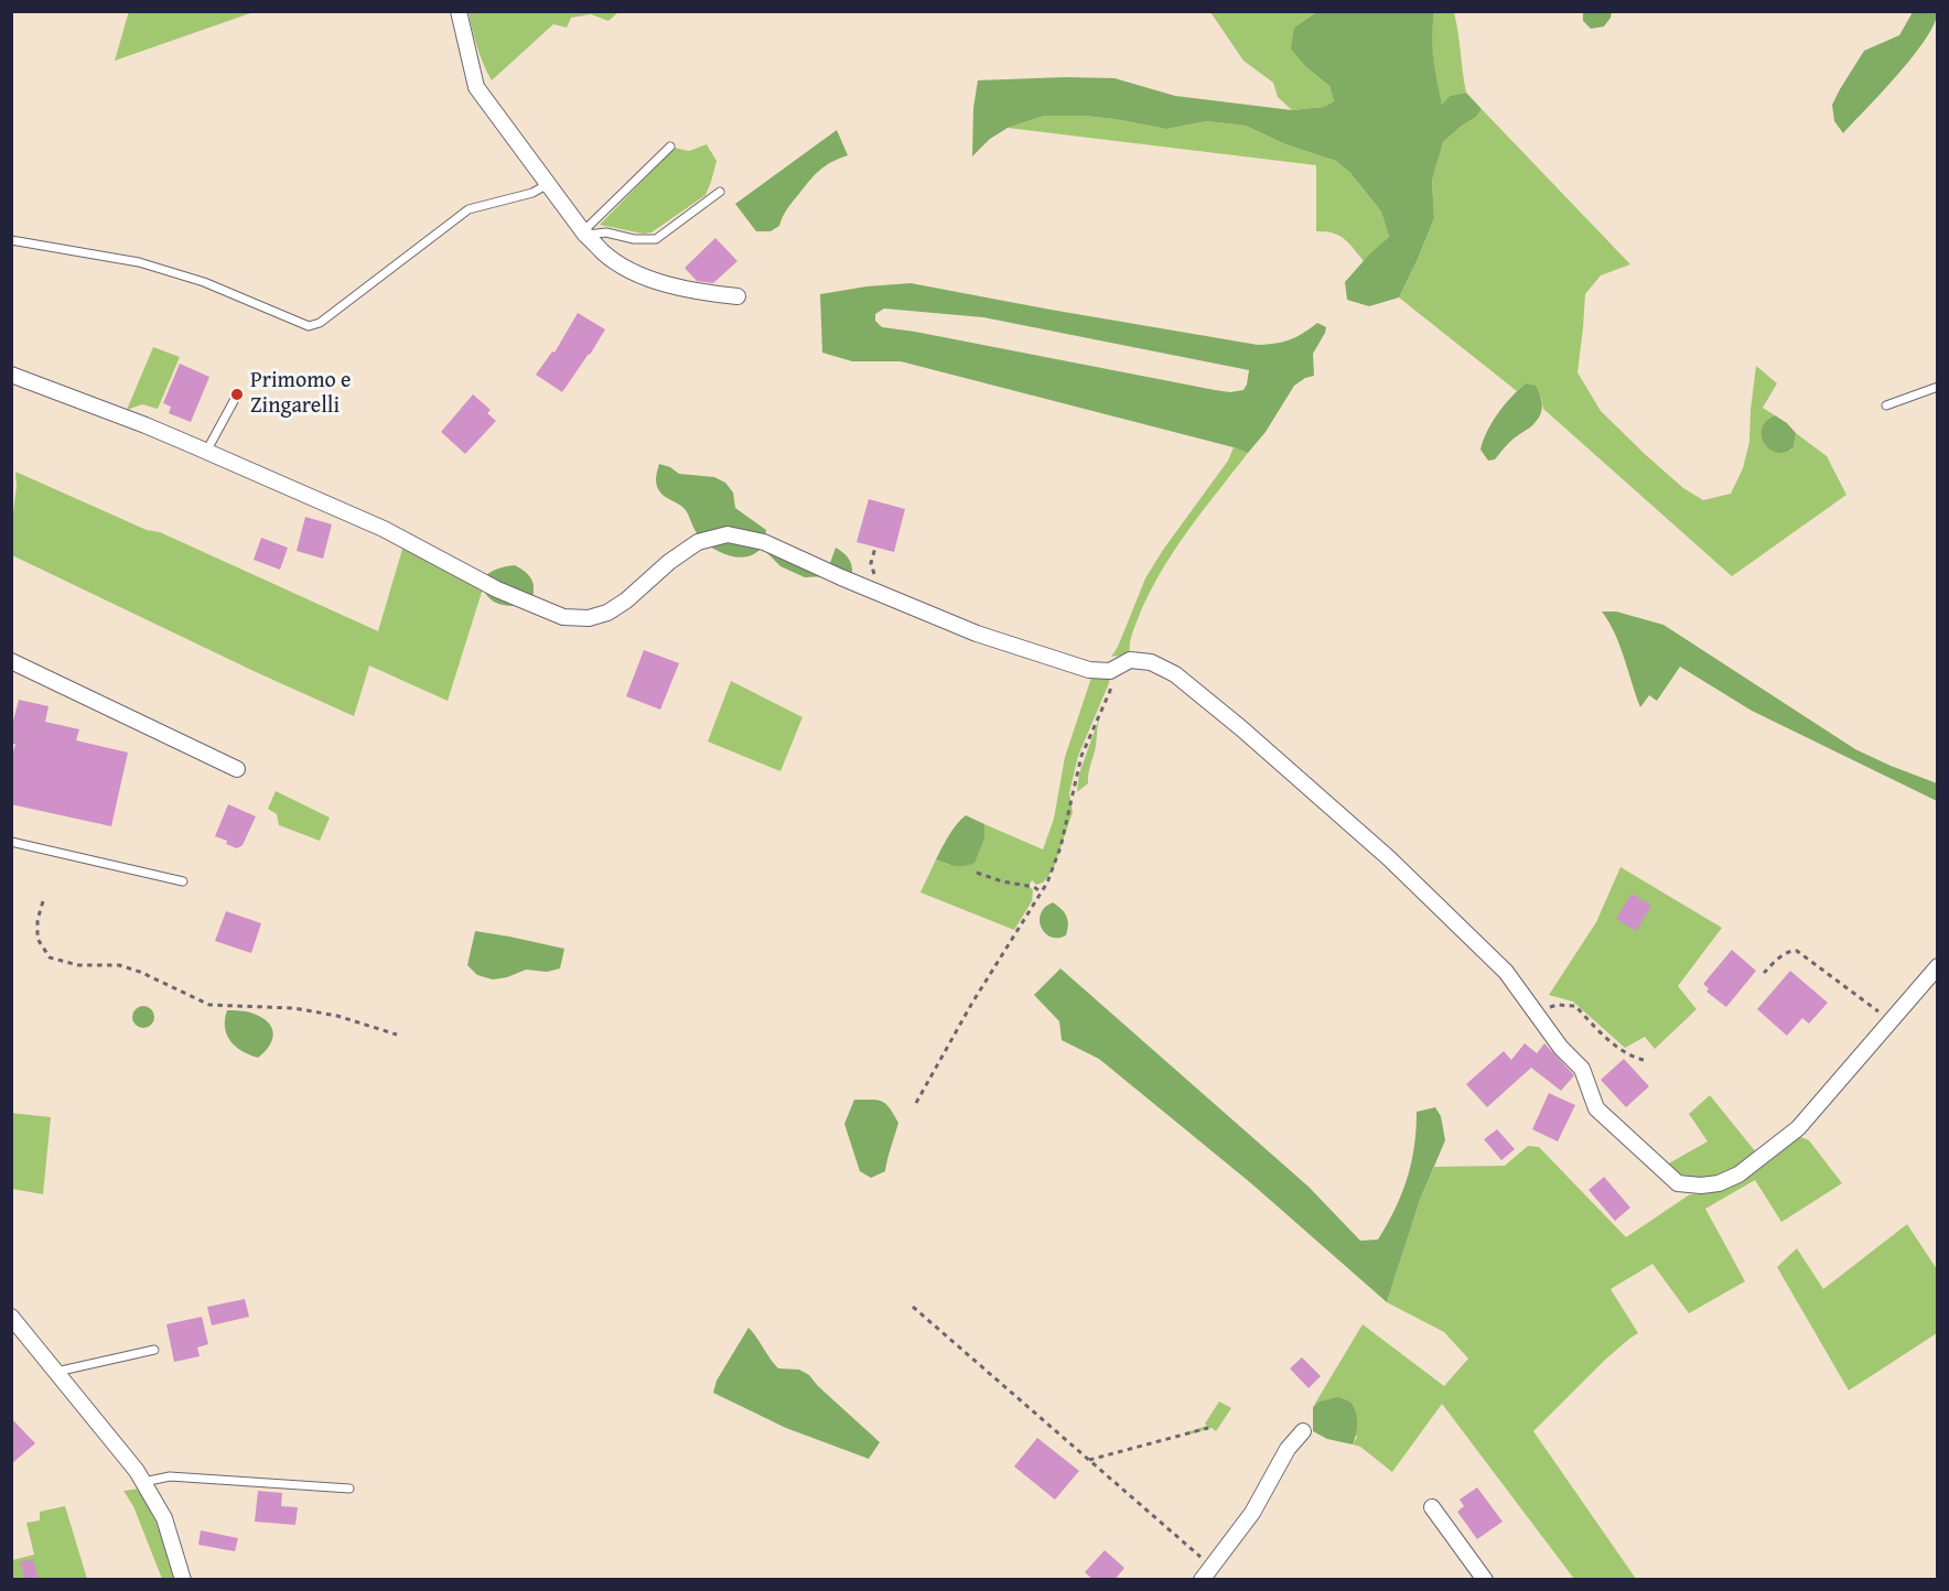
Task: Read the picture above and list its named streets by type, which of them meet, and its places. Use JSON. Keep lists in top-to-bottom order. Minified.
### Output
{"places":["Primomo e Zingarelli"]}
